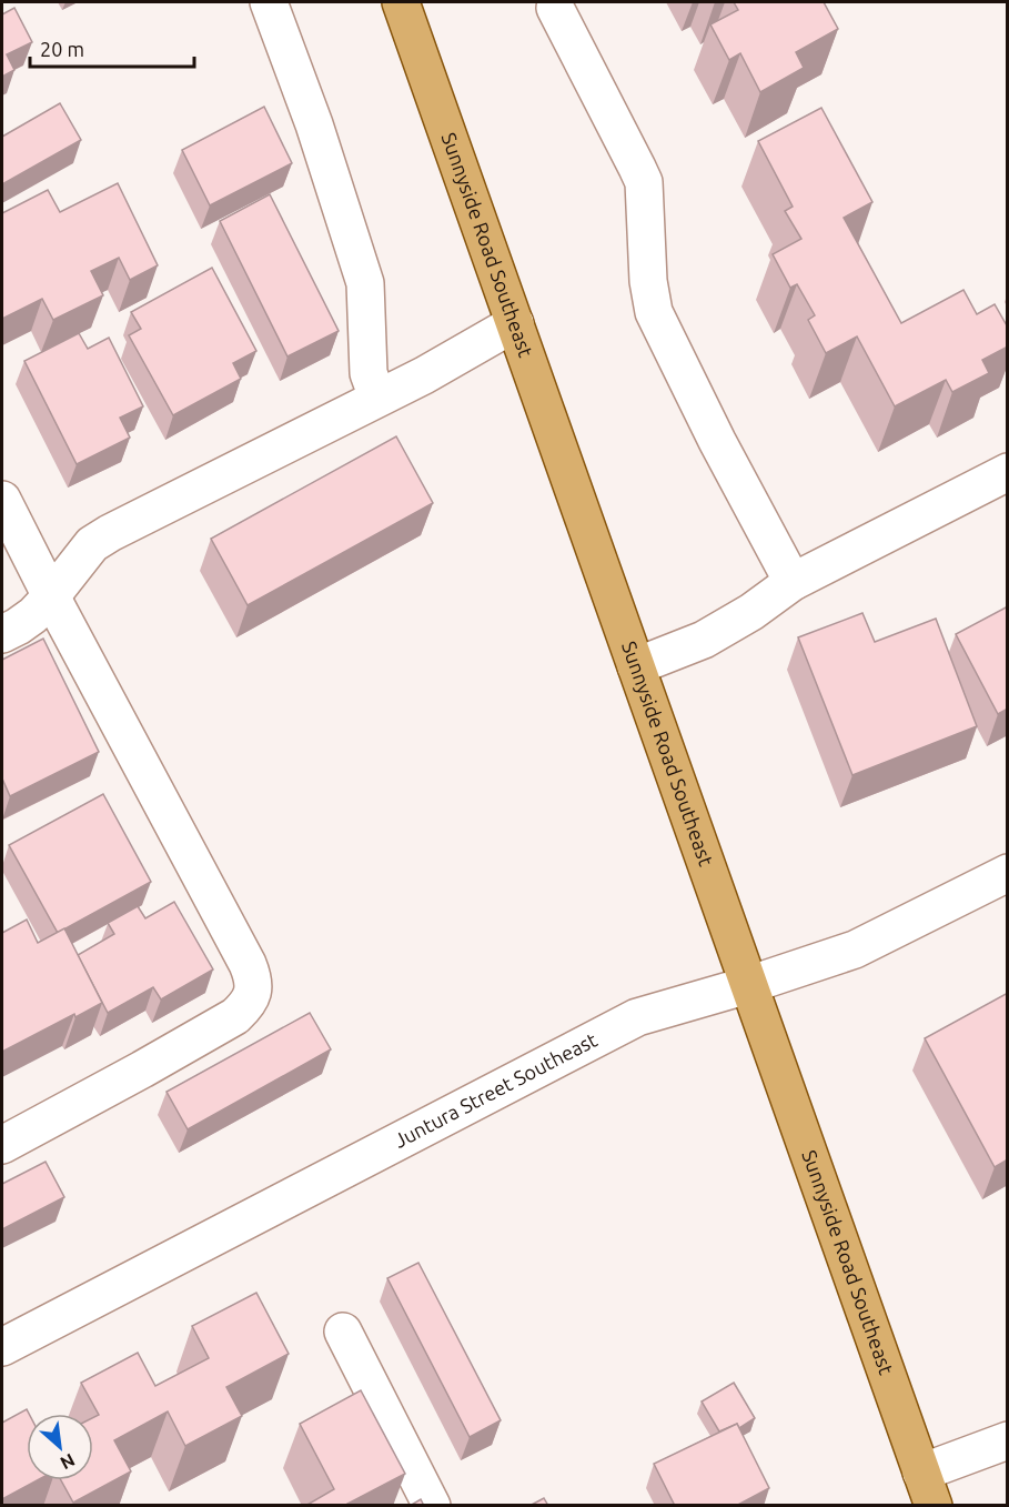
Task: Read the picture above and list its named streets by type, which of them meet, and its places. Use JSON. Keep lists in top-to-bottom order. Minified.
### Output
{"streets":{"main road":["Sunnyside Road Southeast"],"street":["Juntura Street Southeast"]},"crossings":[["Sunnyside Road Southeast","Juntura Street Southeast"]],"scale_bar":"20 m","north":"bottom right"}
